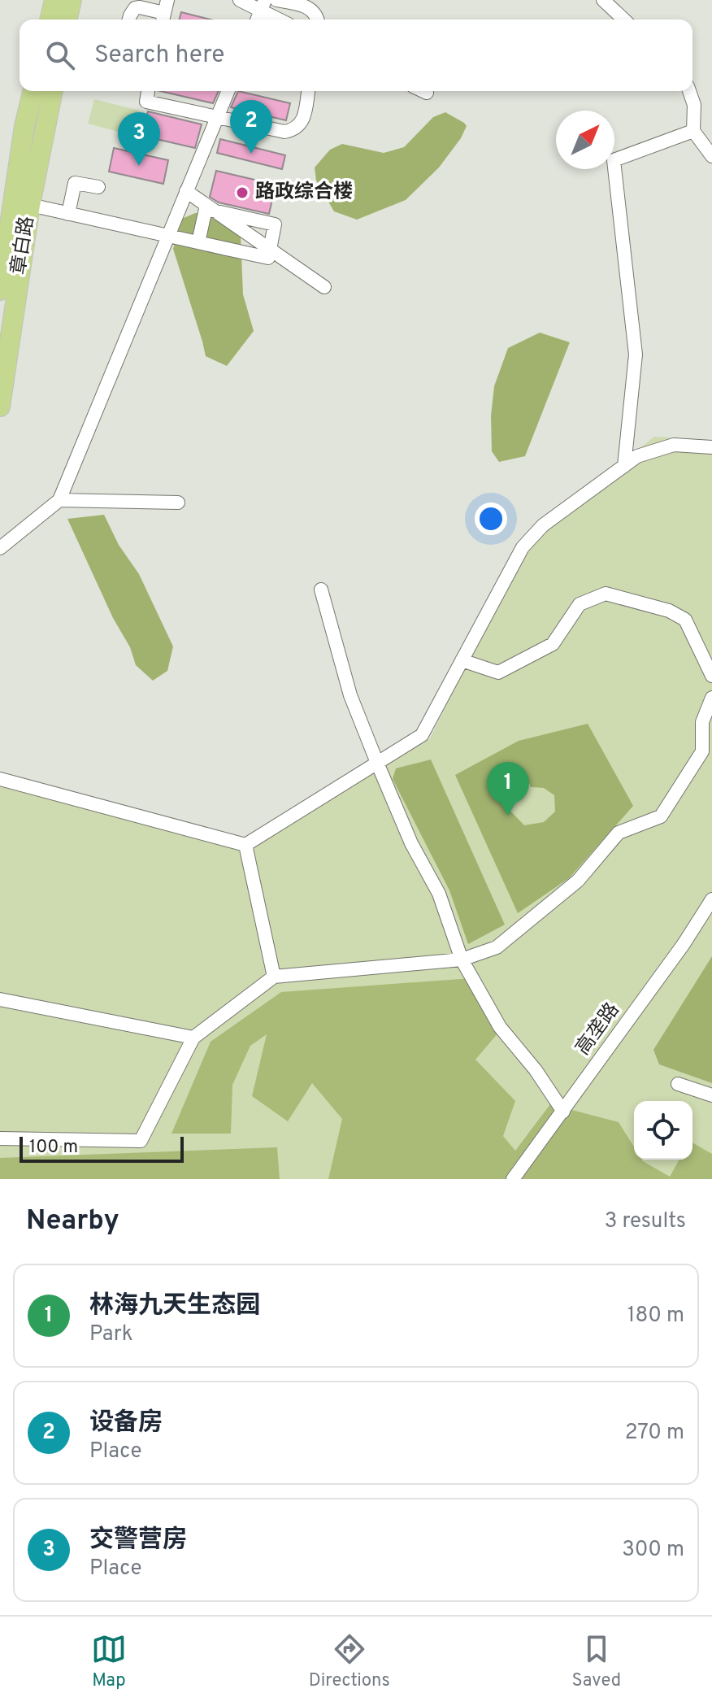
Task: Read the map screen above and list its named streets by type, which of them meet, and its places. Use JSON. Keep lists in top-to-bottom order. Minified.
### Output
{"streets":{"highway":["章白路"],"street":["高垄路"]},"places":["路政综合楼"],"scale_bar":"100 m","north":"top right","page":{"search":"Search here","pins":["2","3","1"],"scale":"100 m","heading":["Nearby","3 results"],"list":[{"mark":"1","name":"林海九天生态园","note":"Park","value":"180 m"},{"mark":"2","name":"设备房","note":"Place","value":"270 m"},{"mark":"3","name":"交警营房","note":"Place","value":"300 m"}],"nav":["Map","Directions","Saved"]}}
